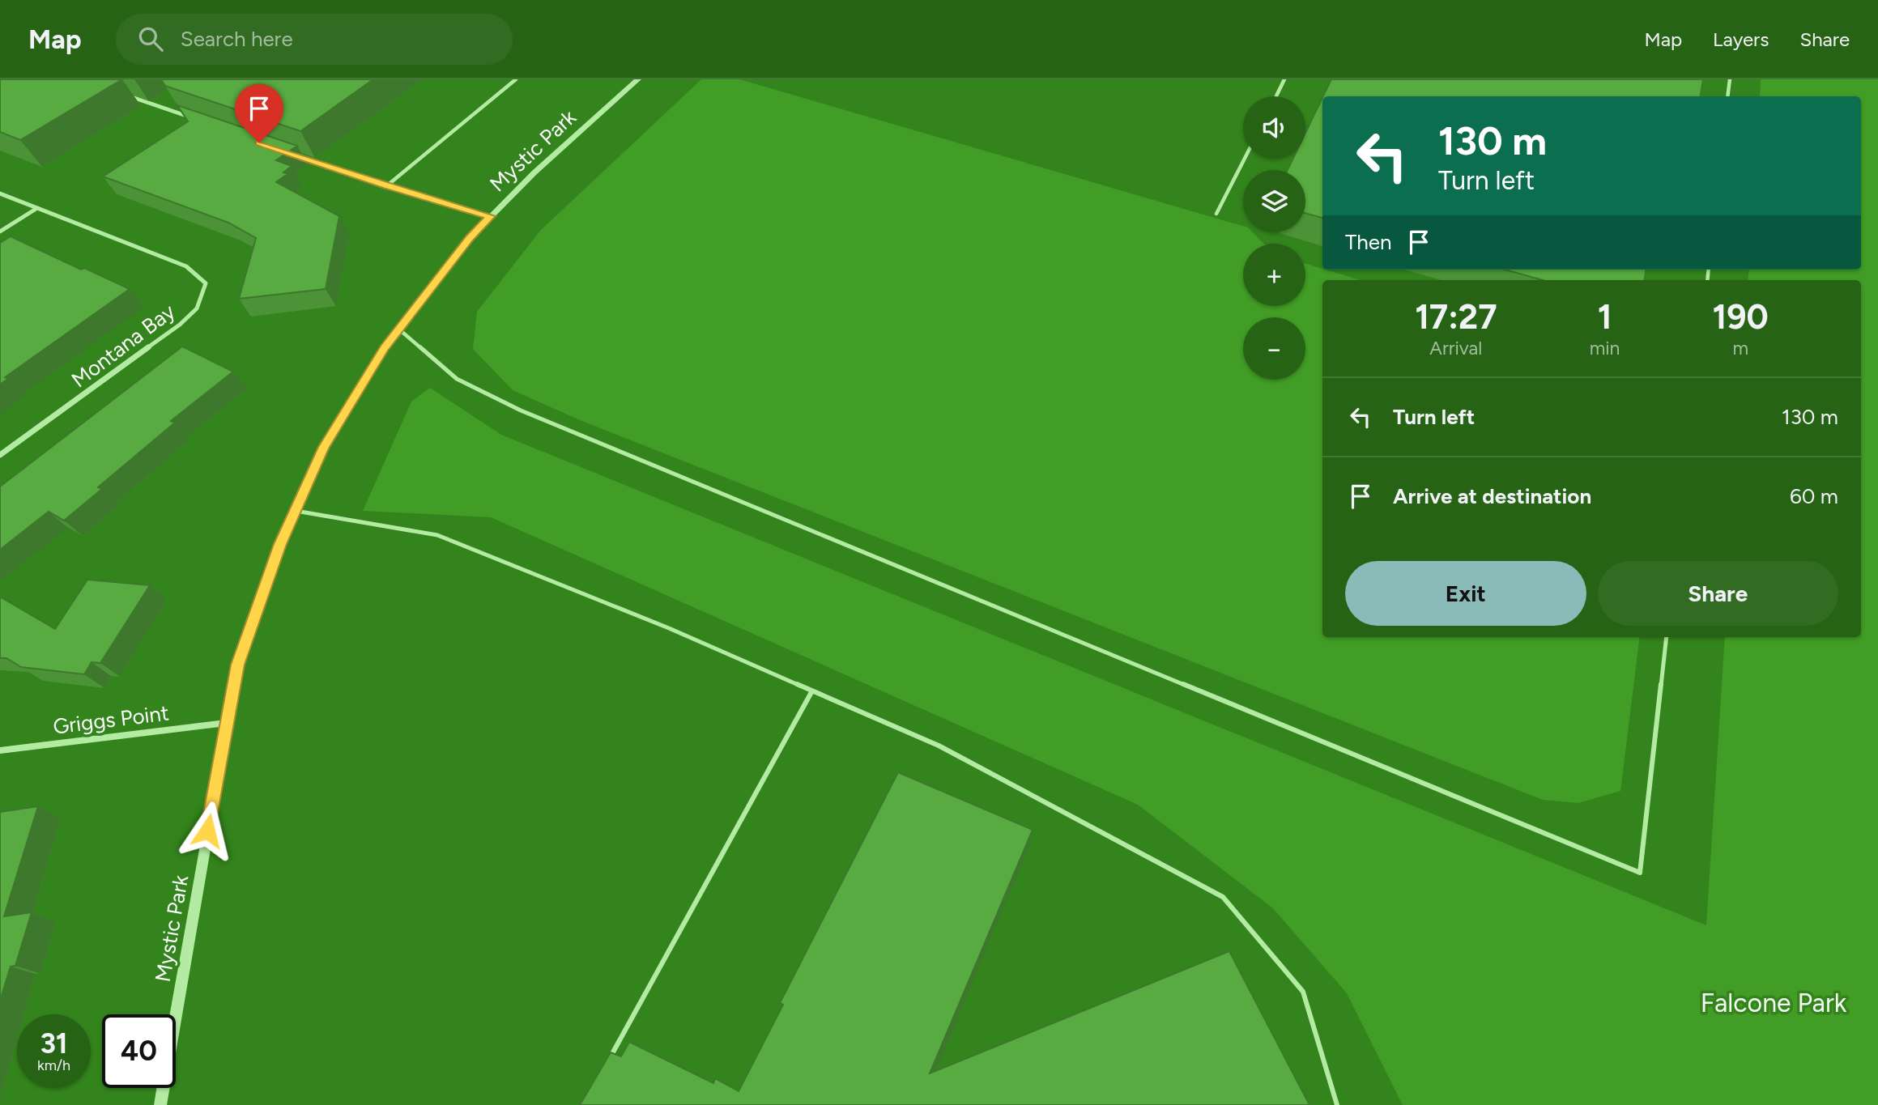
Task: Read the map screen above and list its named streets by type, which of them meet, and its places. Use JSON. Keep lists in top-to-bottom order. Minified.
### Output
{"streets":{"street":["Mystic Park","Montana Bay","Griggs Point"]},"crossings":[["Mystic Park","Griggs Point"]],"parks":["Falcone Park"],"page":{"header":"Map","search":"Search here","nav":["Map","Layers","Share"],"map_buttons":["+","−"],"turn":["130 m","Turn left"],"then":"Then","eta":["17:27","Arrival","1","min","190","m"],"list":[{"name":"Turn left","value":"130 m"},{"name":"Arrive at destination","value":"60 m"}],"buttons":["Exit","Share"],"speed":"31 km/h","limit":"40"}}
